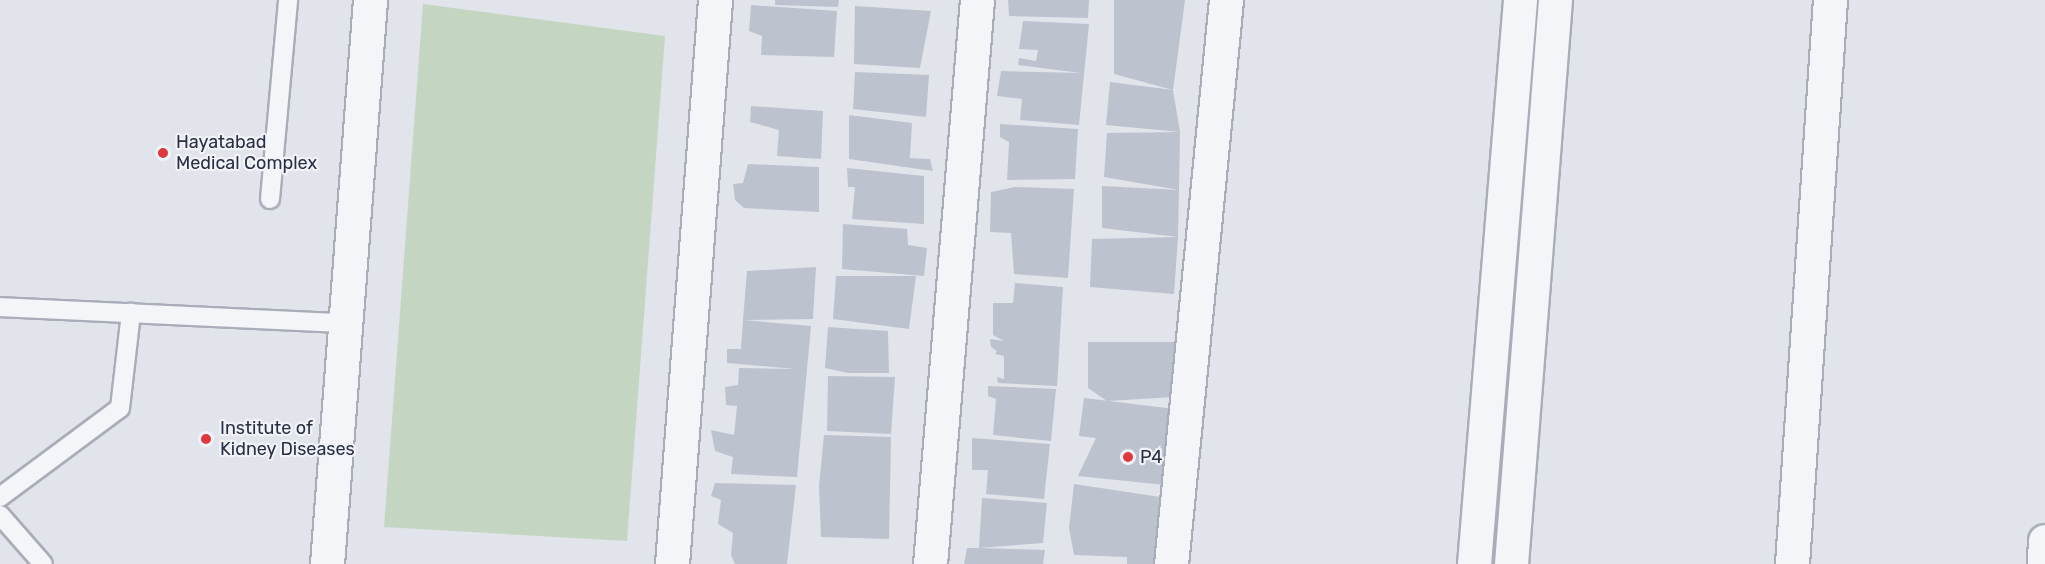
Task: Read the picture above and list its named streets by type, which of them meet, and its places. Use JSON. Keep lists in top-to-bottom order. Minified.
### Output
{"places":["Hayatabad Medical Complex","Institute of Kidney Diseases","P4"]}
